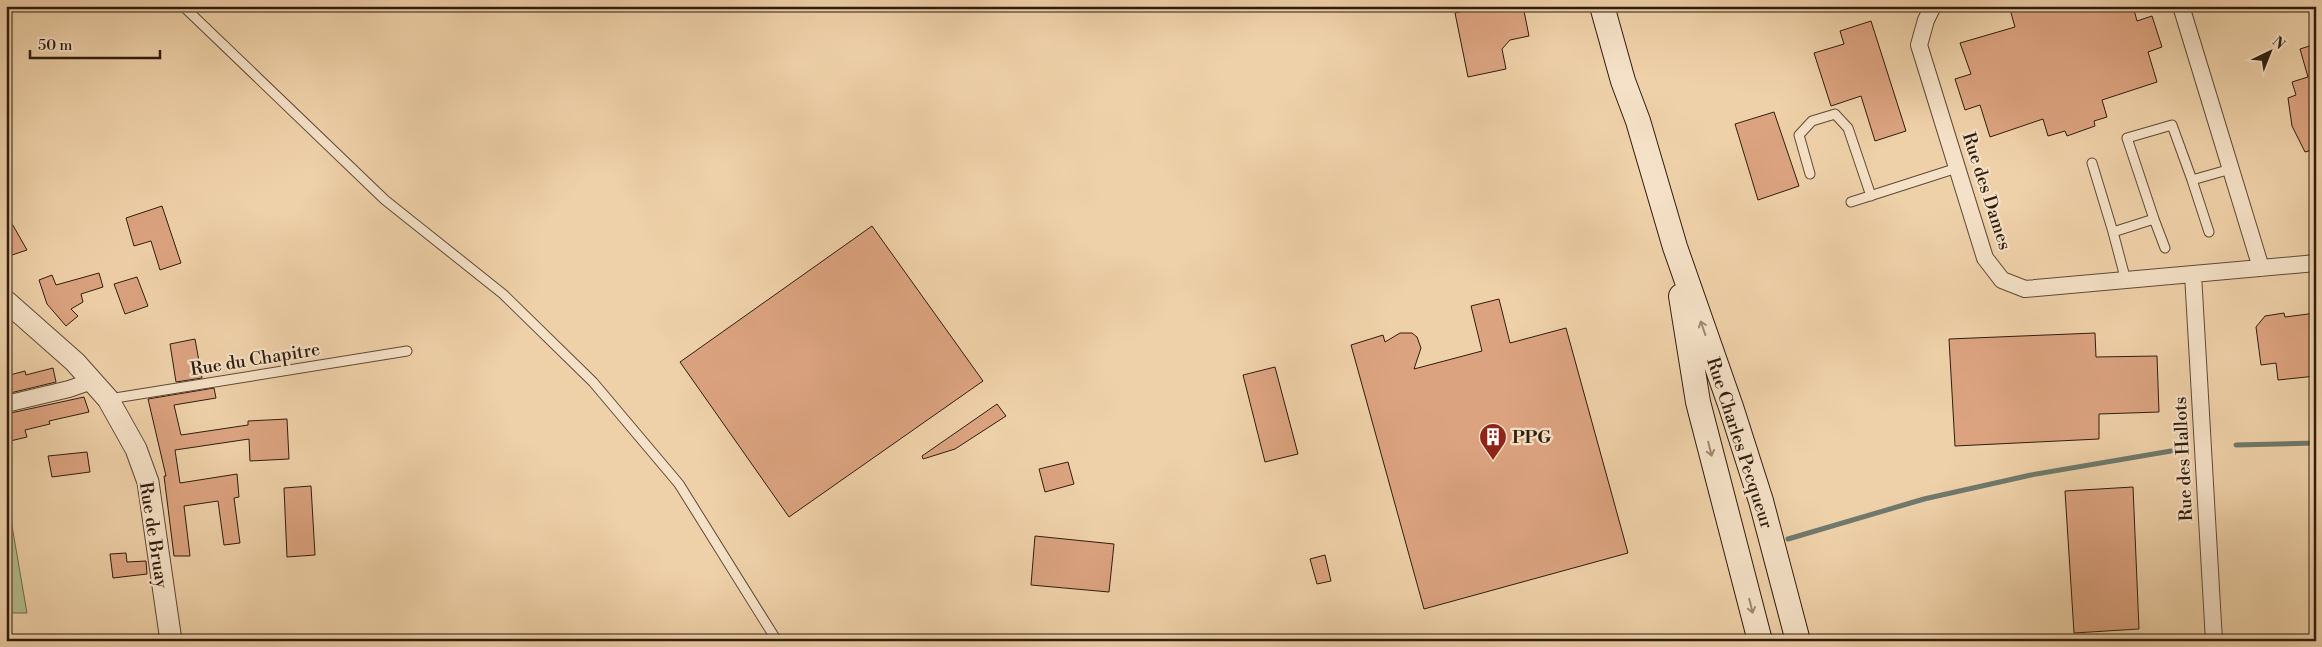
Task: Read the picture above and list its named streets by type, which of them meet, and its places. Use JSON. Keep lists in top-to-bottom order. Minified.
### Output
{"streets":{"main road":["Rue Charles Pecqueur"],"street":["Rue des Dames","Rue des Hallots","Rue de Bruay"],"lane":["Rue du Chapitre"]},"crossings":[["Rue des Dames","Rue des Hallots"],["Rue du Chapitre","Rue de Bruay"]],"places":{"building":["PPG"]},"scale_bar":"50 m","north":"top right"}
